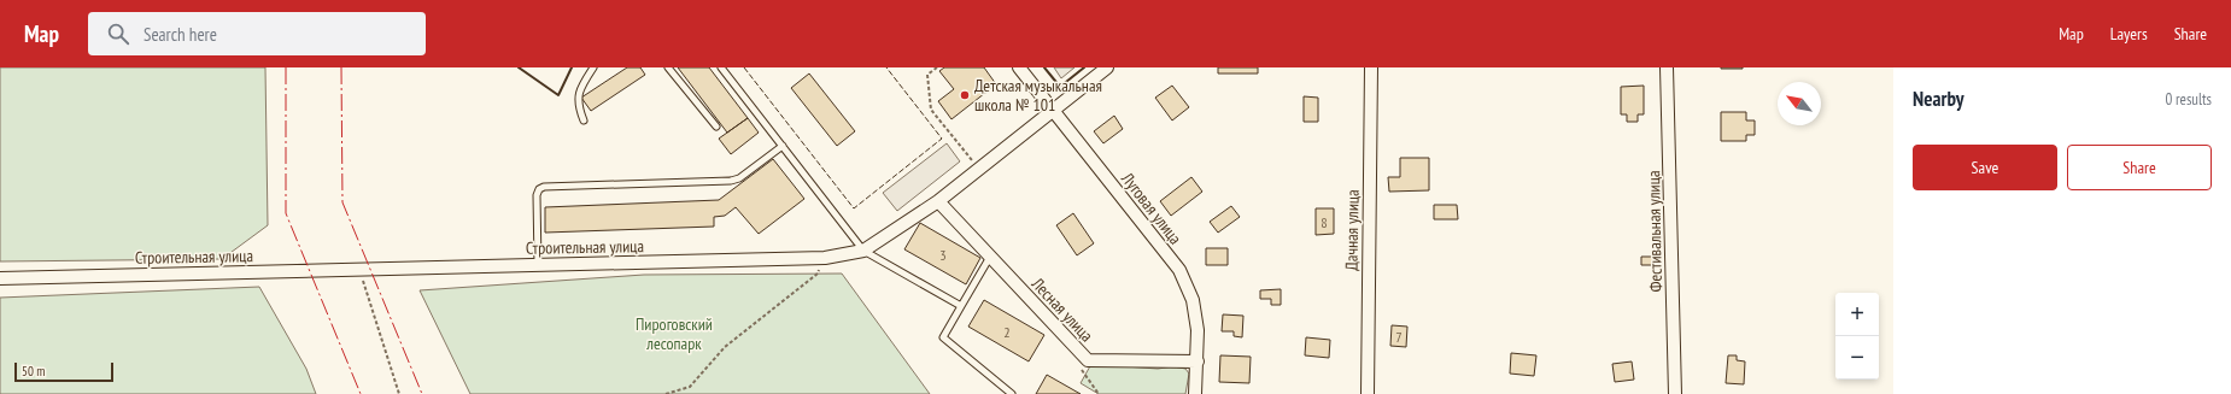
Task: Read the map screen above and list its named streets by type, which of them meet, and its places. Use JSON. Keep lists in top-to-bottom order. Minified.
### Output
{"streets":{"street":["Луговая улица","Дачная улица","Фестивальная улица","Строительная улица","Лесная улица"]},"crossings":[["Луговая улица","Строительная улица"],["Луговая улица","Лесная улица"],["Строительная улица","Лесная улица"]],"parks":["Пироговский лесопарк"],"places":["Детская музыкальная школа № 101"],"house_numbers":["8","3","2","7"],"scale_bar":"50 m","north":"top left","page":{"header":"Map","search":"Search here","nav":["Map","Layers","Share"],"heading":["Nearby","0 results"],"buttons":["Save","Share"],"map_buttons":["+","−"],"scale":"50 m"}}
